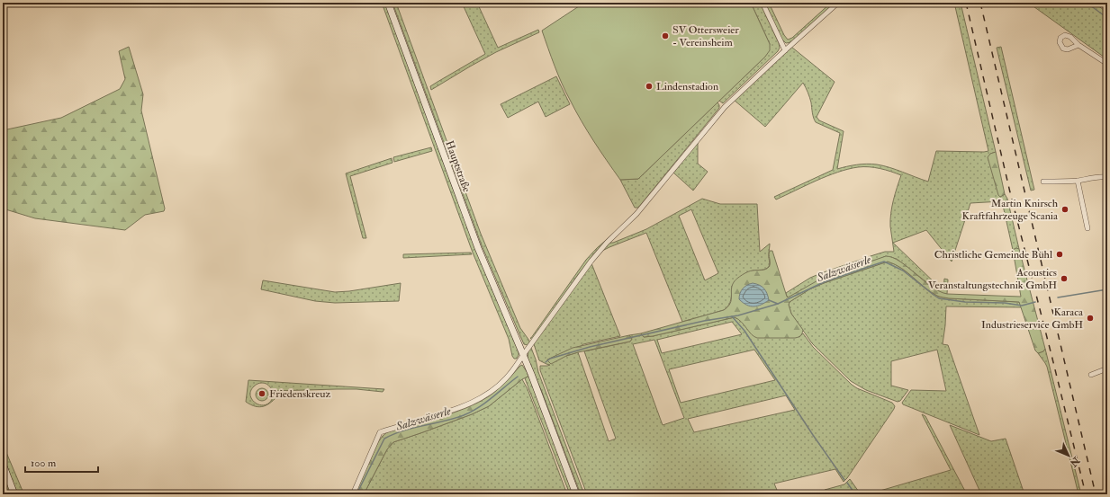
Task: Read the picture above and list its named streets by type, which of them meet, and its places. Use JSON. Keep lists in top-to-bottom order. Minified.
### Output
{"streets":{"street":["Hauptstraße"]},"water":["Salzwässerle"],"places":["SV Ottersweier - Vereinsheim","Lindenstadion","Martin Knirsch Kraftfahrzeuge Scania","Christliche Gemeinde Bühl","Acoustics Veranstaltungstechnik GmbH","Karaca Industrieservice GmbH","Friedenskreuz"],"scale_bar":"100 m","north":"bottom right"}
